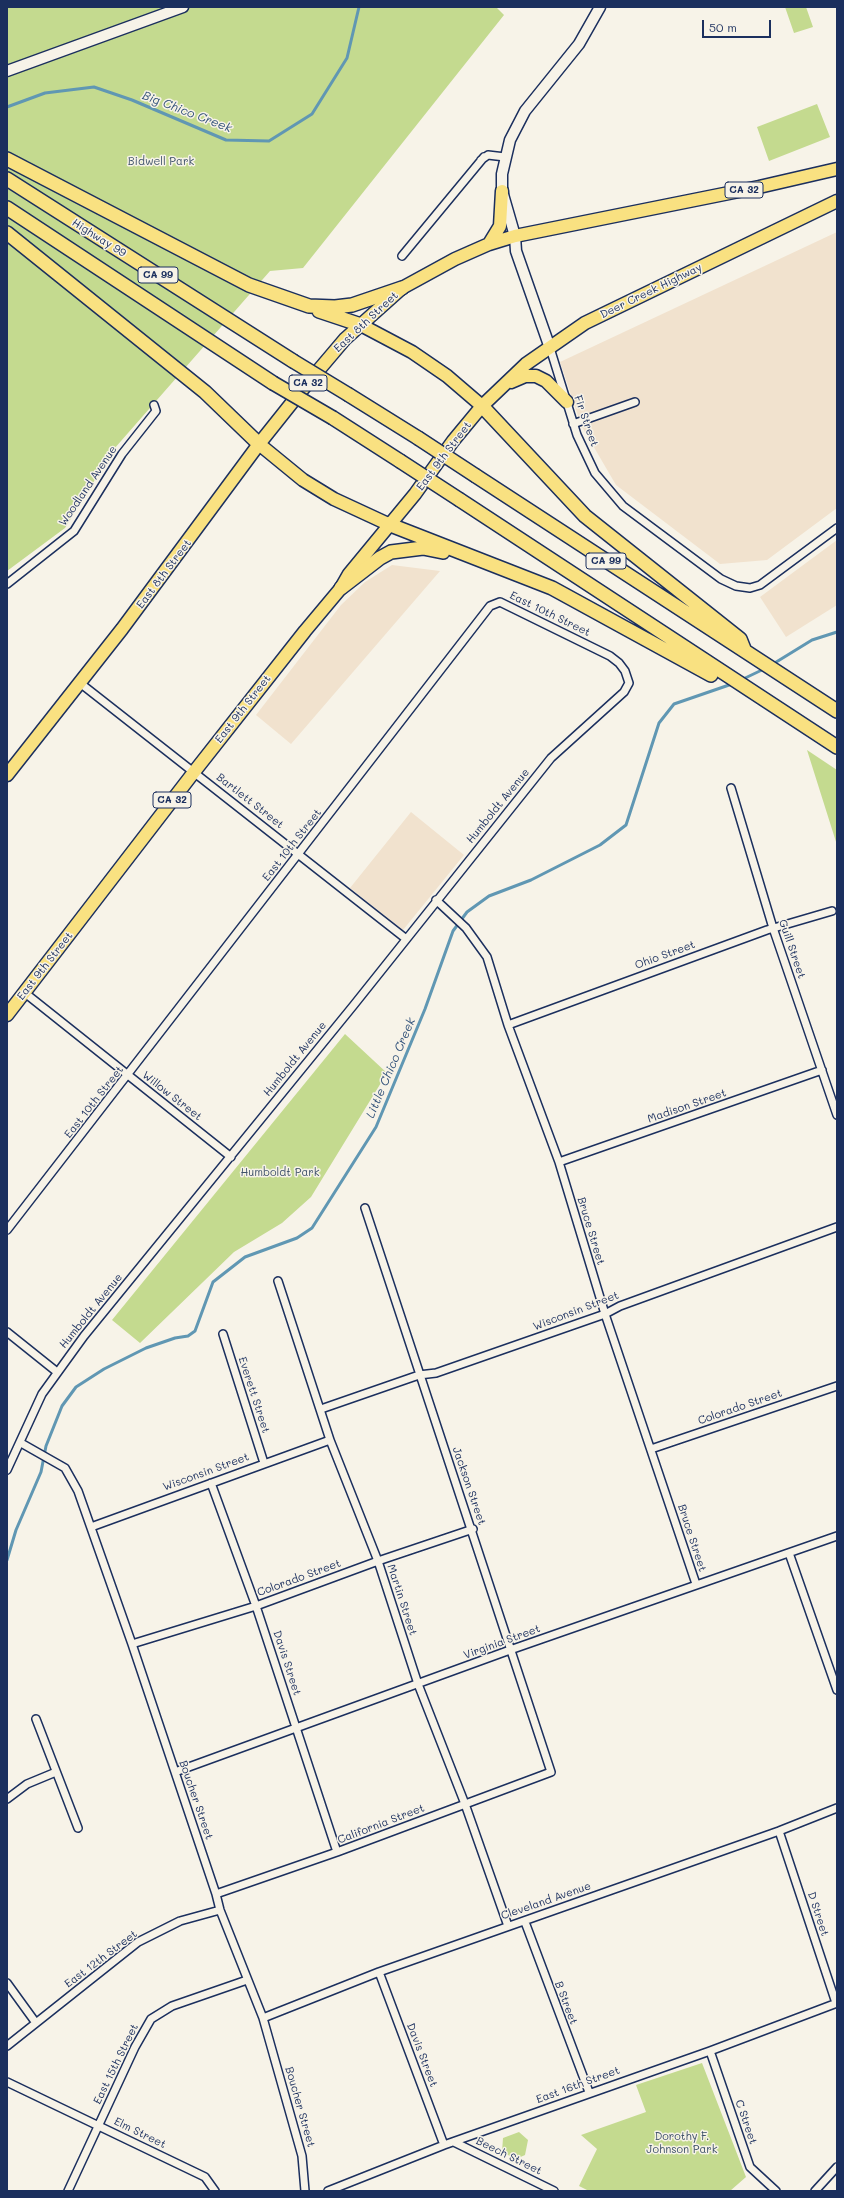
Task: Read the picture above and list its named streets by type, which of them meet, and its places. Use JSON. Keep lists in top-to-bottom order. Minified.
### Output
{"streets":{"highway":["Highway 99","CA 99"],"main road":["CA 32","Deer Creek Highway","East 8th Street","East 9th Street"],"street":["Fir Street","Woodland Avenue","East 10th Street","Bartlett Street","Humboldt Avenue","Guill Street","Ohio Street","Willow Street","Madison Street","Bruce Street","Wisconsin Street","Everett Street","Colorado Street","Jackson Street","Martin Street","Virginia Street","Davis Street","Boucher Street","California Street","Cleveland Avenue","D Street","East 12th Street","B Street","East 15th Street","East 16th Street","C Street","Elm Street","Beech Street"]},"crossings":[["CA 32","East 8th Street"],["CA 32","Fir Street"],["Highway 99","CA 99"],["Deer Creek Highway","Fir Street"],["Deer Creek Highway","East 9th Street"],["East 8th Street","Fir Street"],["East 8th Street","Bartlett Street"],["East 9th Street","Bartlett Street"],["East 9th Street","Willow Street"],["East 10th Street","Bartlett Street"],["East 10th Street","Humboldt Avenue"],["East 10th Street","Willow Street"],["Bartlett Street","Humboldt Avenue"],["Humboldt Avenue","Willow Street"],["Humboldt Avenue","Bruce Street"],["Humboldt Avenue","Boucher Street"],["Guill Street","Ohio Street"],["Guill Street","Madison Street"],["Ohio Street","Bruce Street"],["Madison Street","Bruce Street"],["Bruce Street","Wisconsin Street"],["Bruce Street","Colorado Street"],["Bruce Street","Virginia Street"],["Wisconsin Street","Everett Street"],["Wisconsin Street","Jackson Street"],["Wisconsin Street","Martin Street"],["Wisconsin Street","Davis Street"],["Wisconsin Street","Boucher Street"],["Colorado Street","Jackson Street"],["Colorado Street","Martin Street"],["Colorado Street","Davis Street"],["Colorado Street","Boucher Street"],["Jackson Street","Virginia Street"],["Jackson Street","California Street"],["Martin Street","Virginia Street"],["Martin Street","California Street"],["Martin Street","Cleveland Avenue"],["Virginia Street","Davis Street"],["Virginia Street","Boucher Street"],["Davis Street","California Street"],["Davis Street","Cleveland Avenue"],["Davis Street","East 16th Street"],["Boucher Street","California Street"],["Boucher Street","Cleveland Avenue"],["Boucher Street","East 12th Street"],["Boucher Street","East 15th Street"],["Cleveland Avenue","D Street"],["Cleveland Avenue","B Street"],["D Street","East 16th Street"],["B Street","East 16th Street"],["East 15th Street","Elm Street"],["East 16th Street","C Street"],["East 16th Street","Beech Street"]],"water":["Big Chico Creek","Little Chico Creek"],"parks":["Bidwell Park","Humboldt Park","Dorothy F. Johnson Park"],"scale_bar":"50 m"}
